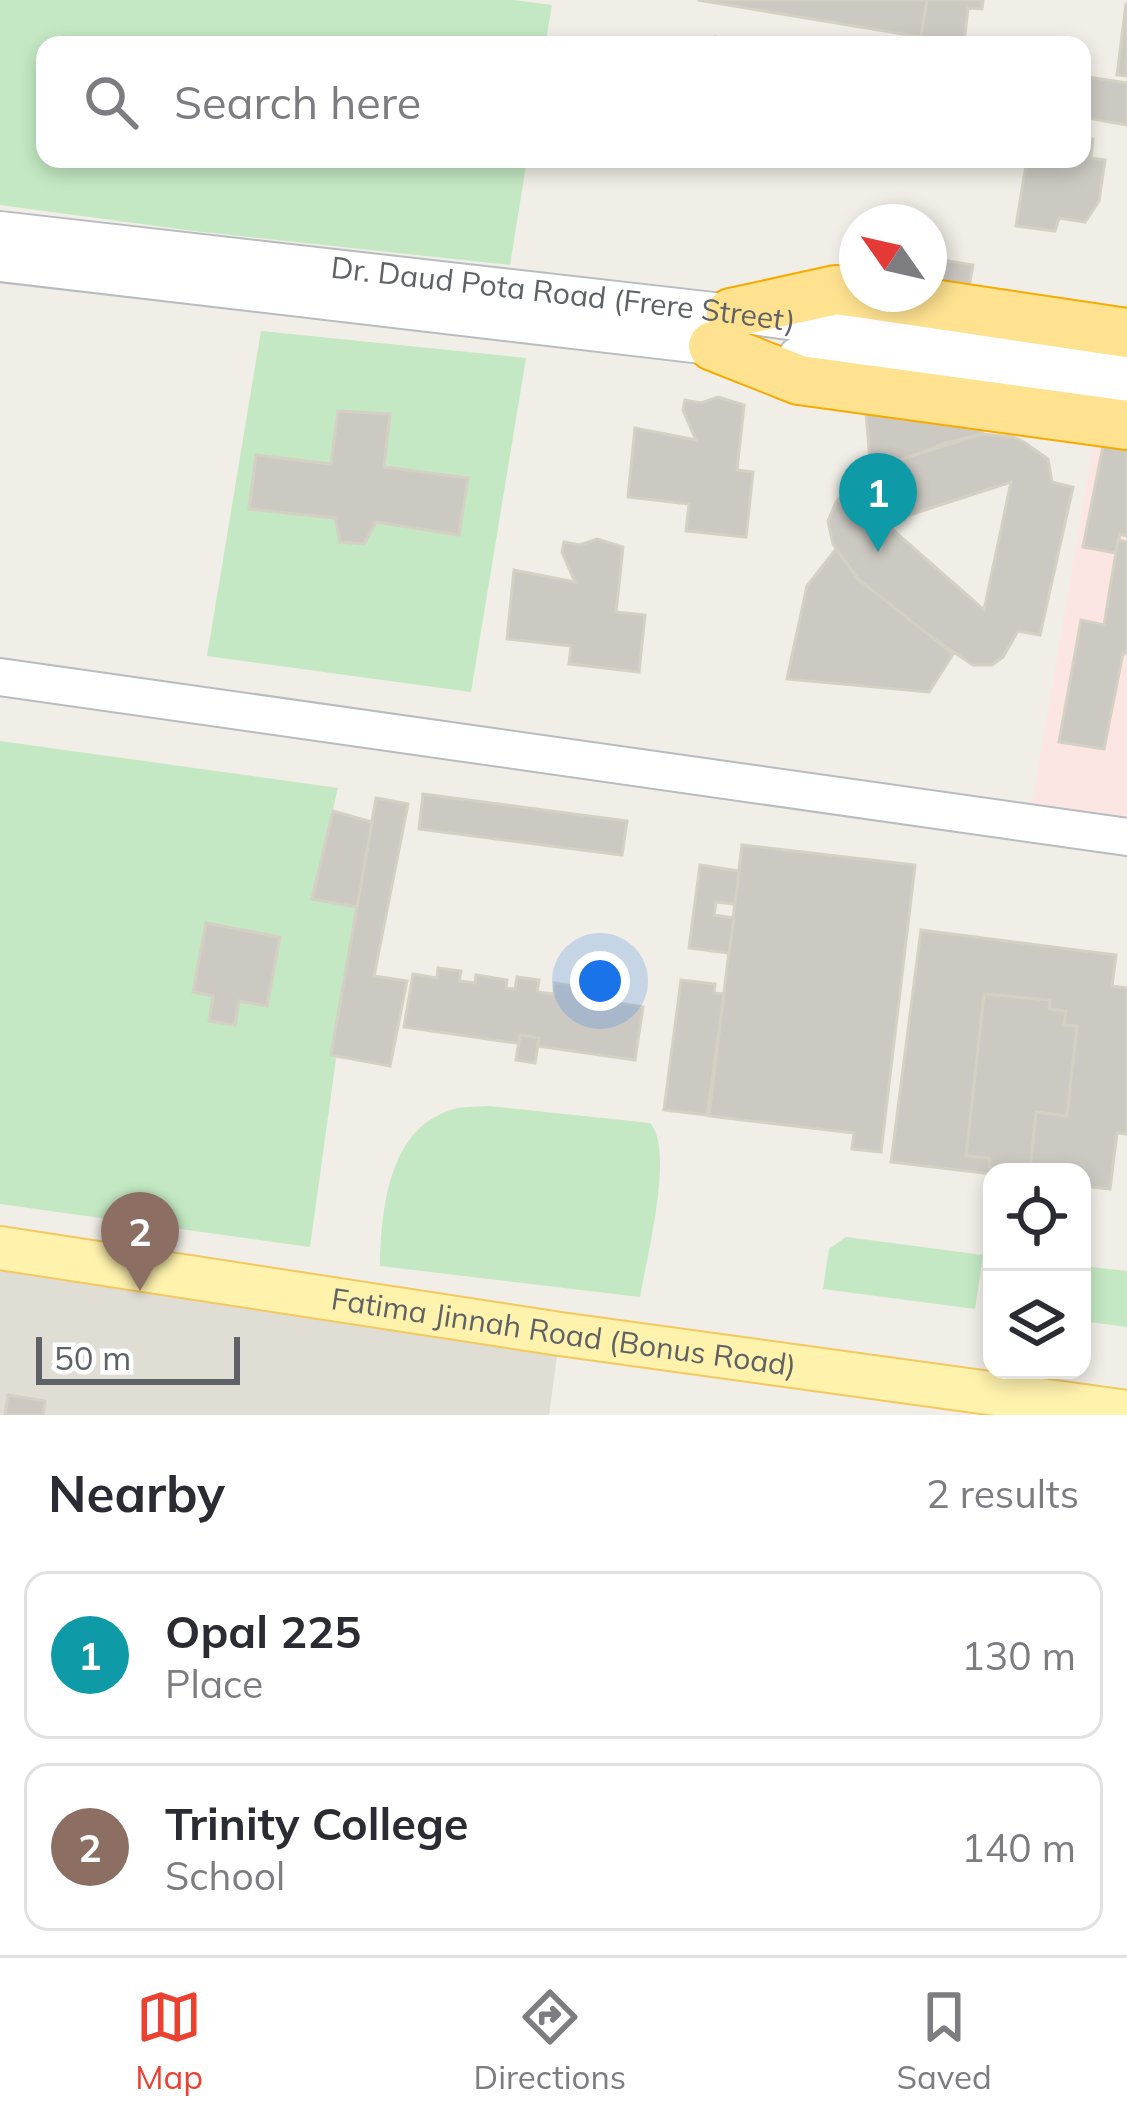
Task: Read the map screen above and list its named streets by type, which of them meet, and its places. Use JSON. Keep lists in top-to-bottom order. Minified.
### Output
{"streets":{"main road":["Dr. Daud Pota Road (Frere Street)","Fatima Jinnah Road (Bonus Road)"]},"scale_bar":"50 m","north":"top left","page":{"search":"Search here","pins":["1","2"],"scale":"50 m","heading":["Nearby","2 results"],"list":[{"mark":"1","name":"Opal 225","note":"Place","value":"130 m"},{"mark":"2","name":"Trinity College","note":"School","value":"140 m"}],"nav":["Map","Directions","Saved"]}}
